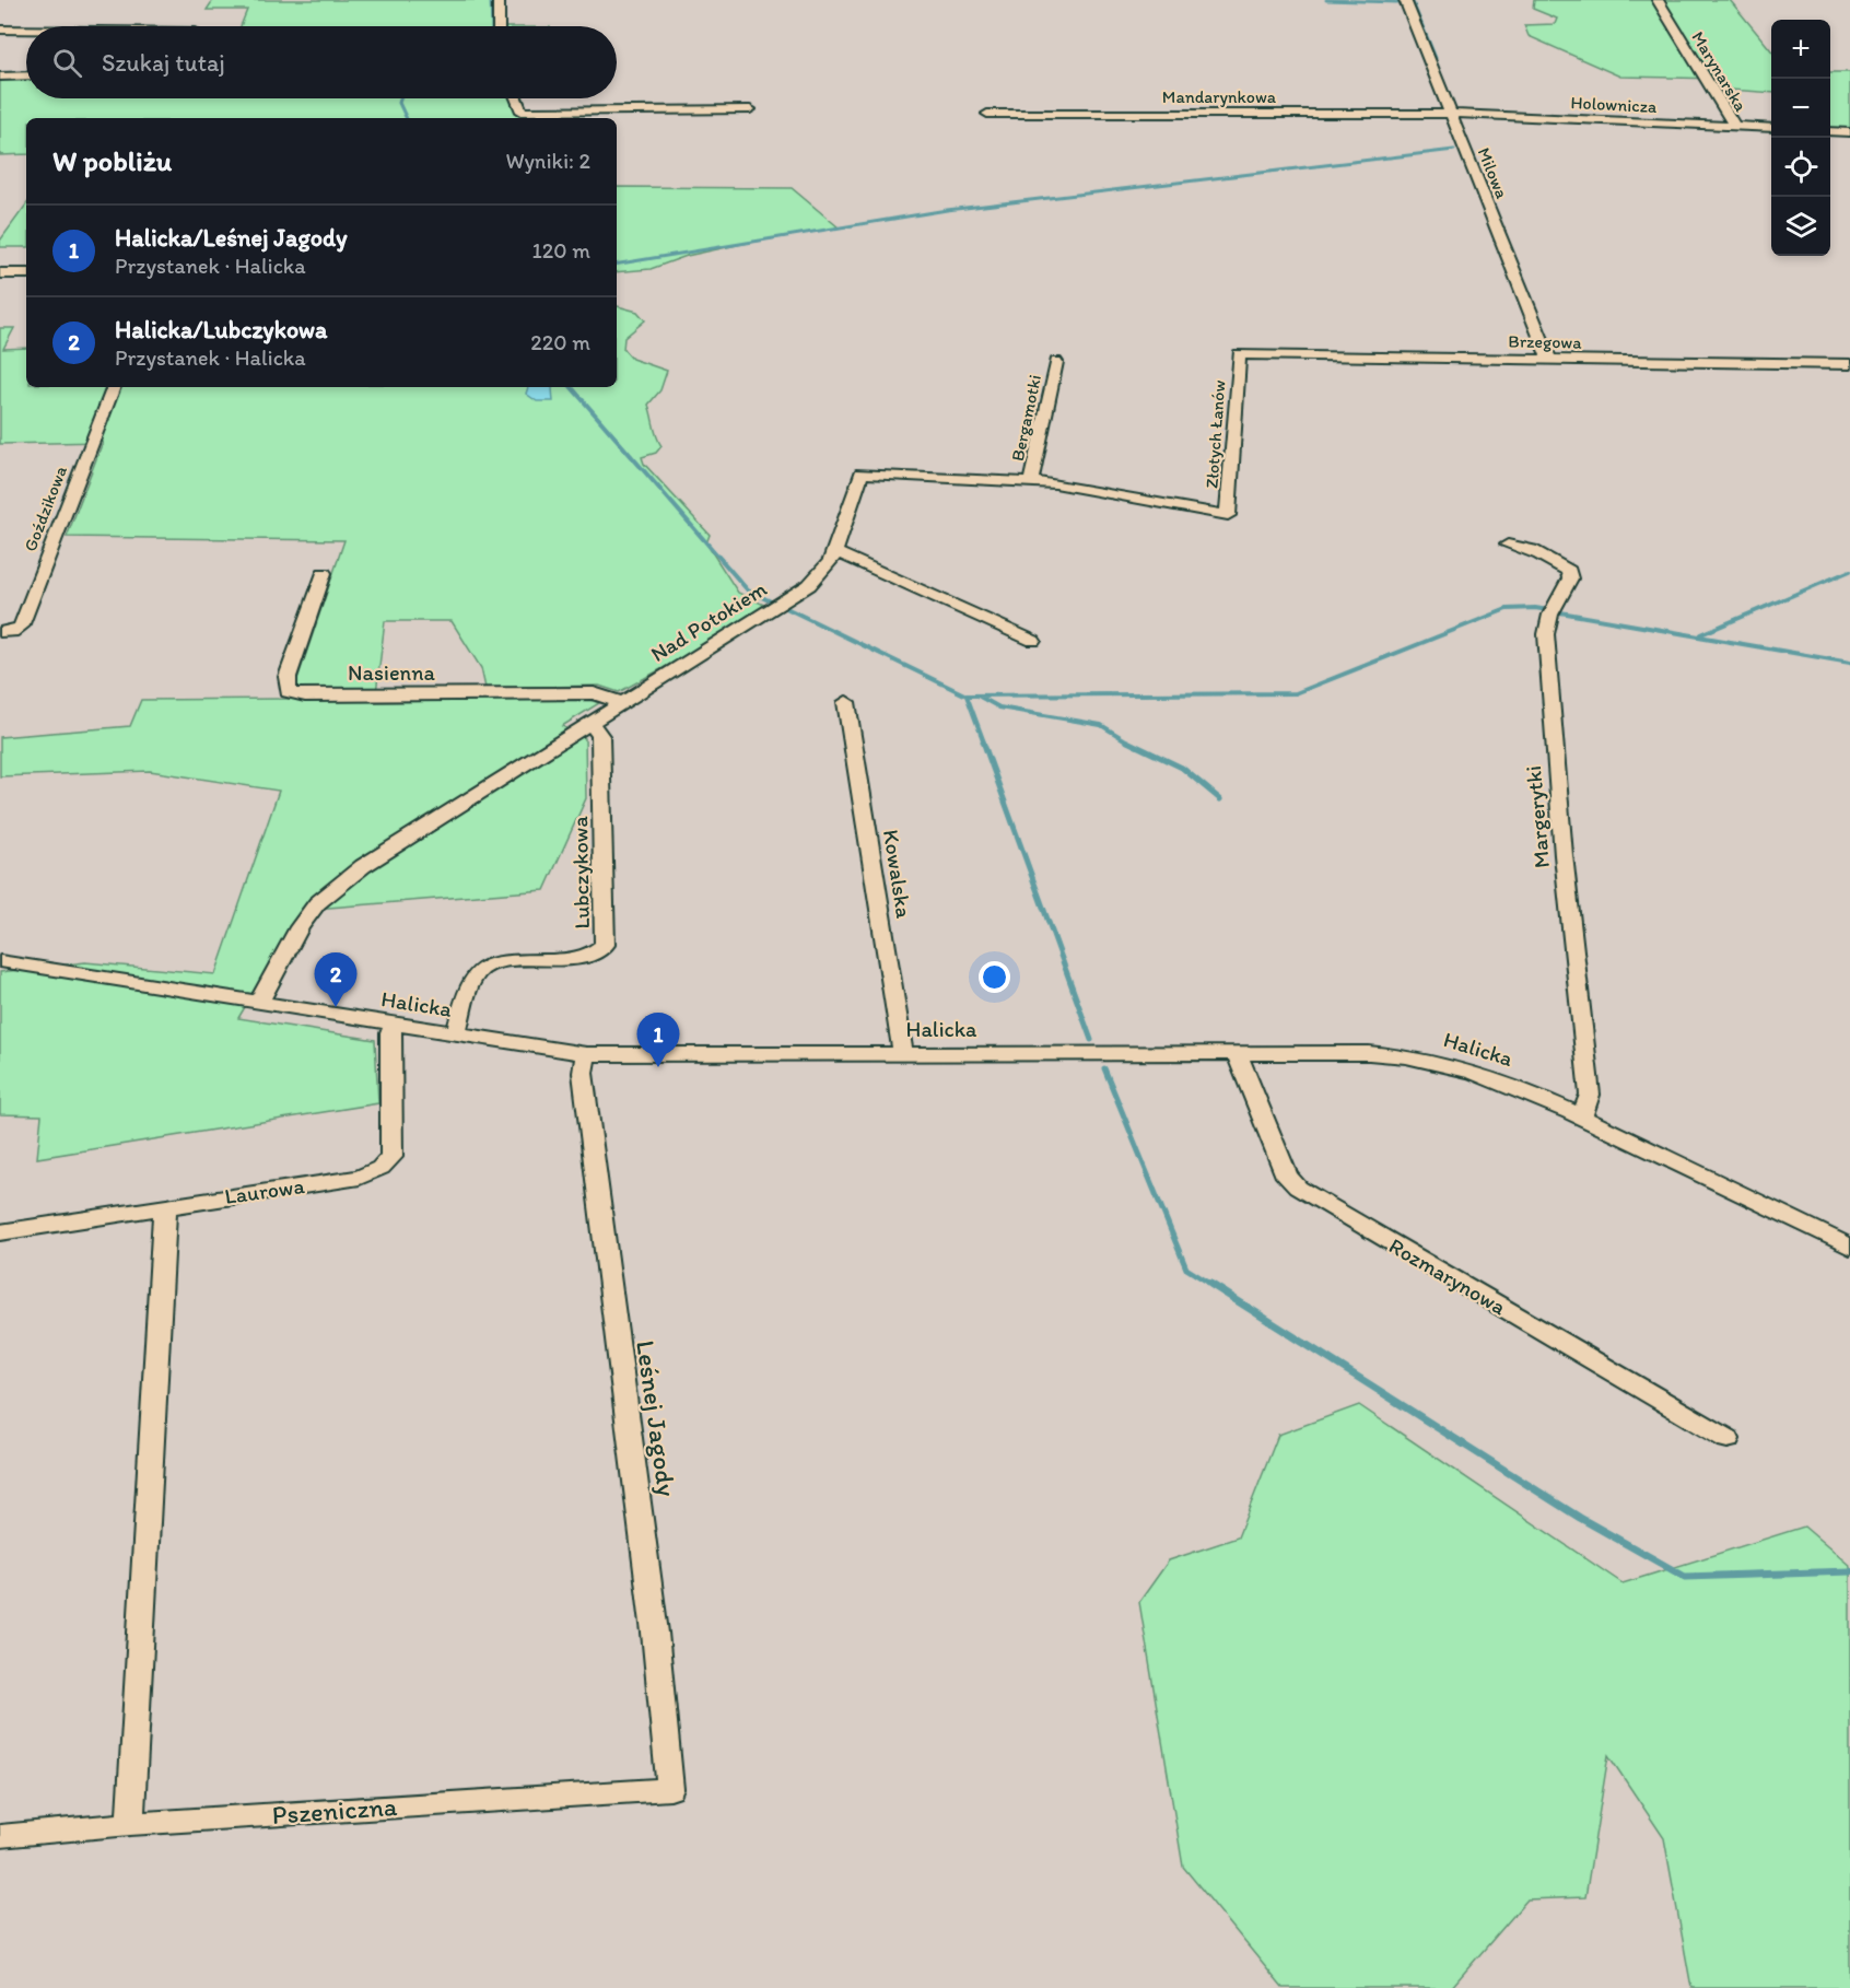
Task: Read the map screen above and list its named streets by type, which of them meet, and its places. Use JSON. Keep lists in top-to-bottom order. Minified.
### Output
{"streets":{"street":["Marynarska","Mandarynkowa","Holownicza","Milowa","Brzegowa","Bergamotki","Złotych Łanów","Goździkowa","Nad Potokiem","Nasienna","Margerytki","Lubczykowa","Kowalska","Halicka","Laurowa","Rozmarynowa","Leśnej Jagody","Pszeniczna"]},"crossings":[["Marynarska","Holownicza"],["Mandarynkowa","Holownicza"],["Mandarynkowa","Milowa"],["Holownicza","Milowa"],["Milowa","Brzegowa"],["Brzegowa","Złotych Łanów"],["Bergamotki","Nad Potokiem"],["Złotych Łanów","Nad Potokiem"],["Nad Potokiem","Nasienna"],["Nad Potokiem","Lubczykowa"],["Nad Potokiem","Halicka"],["Margerytki","Halicka"],["Lubczykowa","Halicka"],["Kowalska","Halicka"],["Halicka","Laurowa"],["Halicka","Rozmarynowa"],["Halicka","Leśnej Jagody"],["Leśnej Jagody","Pszeniczna"]],"page":{"map_buttons":["+","−"],"search":"Szukaj tutaj","heading":["W pobliżu","Wyniki: 2"],"list":[{"mark":"1","name":"Halicka/Leśnej Jagody","note":"Przystanek · Halicka","value":"120 m"},{"mark":"2","name":"Halicka/Lubczykowa","note":"Przystanek · Halicka","value":"220 m"}],"pins":["2","1"]}}
